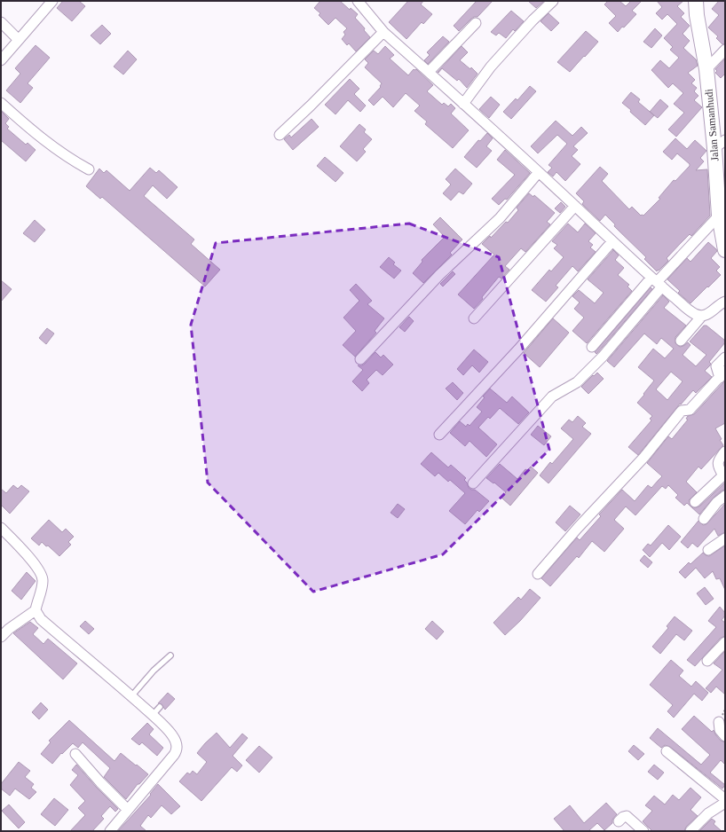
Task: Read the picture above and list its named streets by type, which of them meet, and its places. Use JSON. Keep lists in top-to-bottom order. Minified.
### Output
{"streets":{"street":["Jalan Samanhudi"]}}
